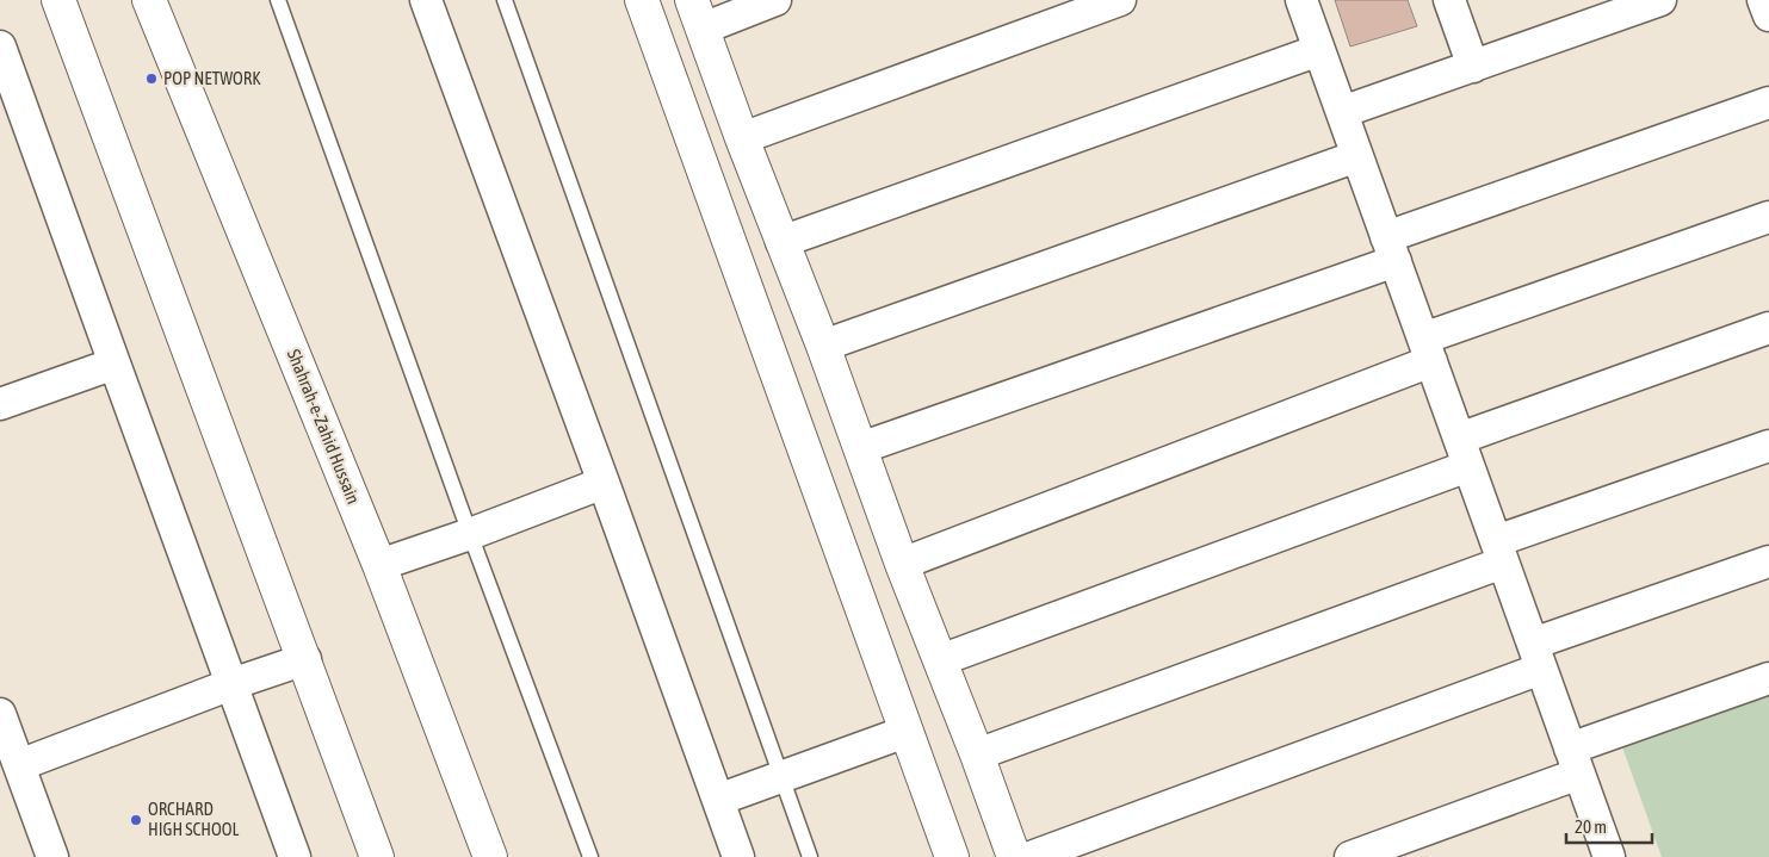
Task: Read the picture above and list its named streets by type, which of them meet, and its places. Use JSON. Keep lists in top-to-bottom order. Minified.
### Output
{"streets":{"main road":["Shahrah-e-Zahid Hussain"]},"places":["POP NETWORK","ORCHARD HIGH SCHOOL"],"scale_bar":"20 m"}
